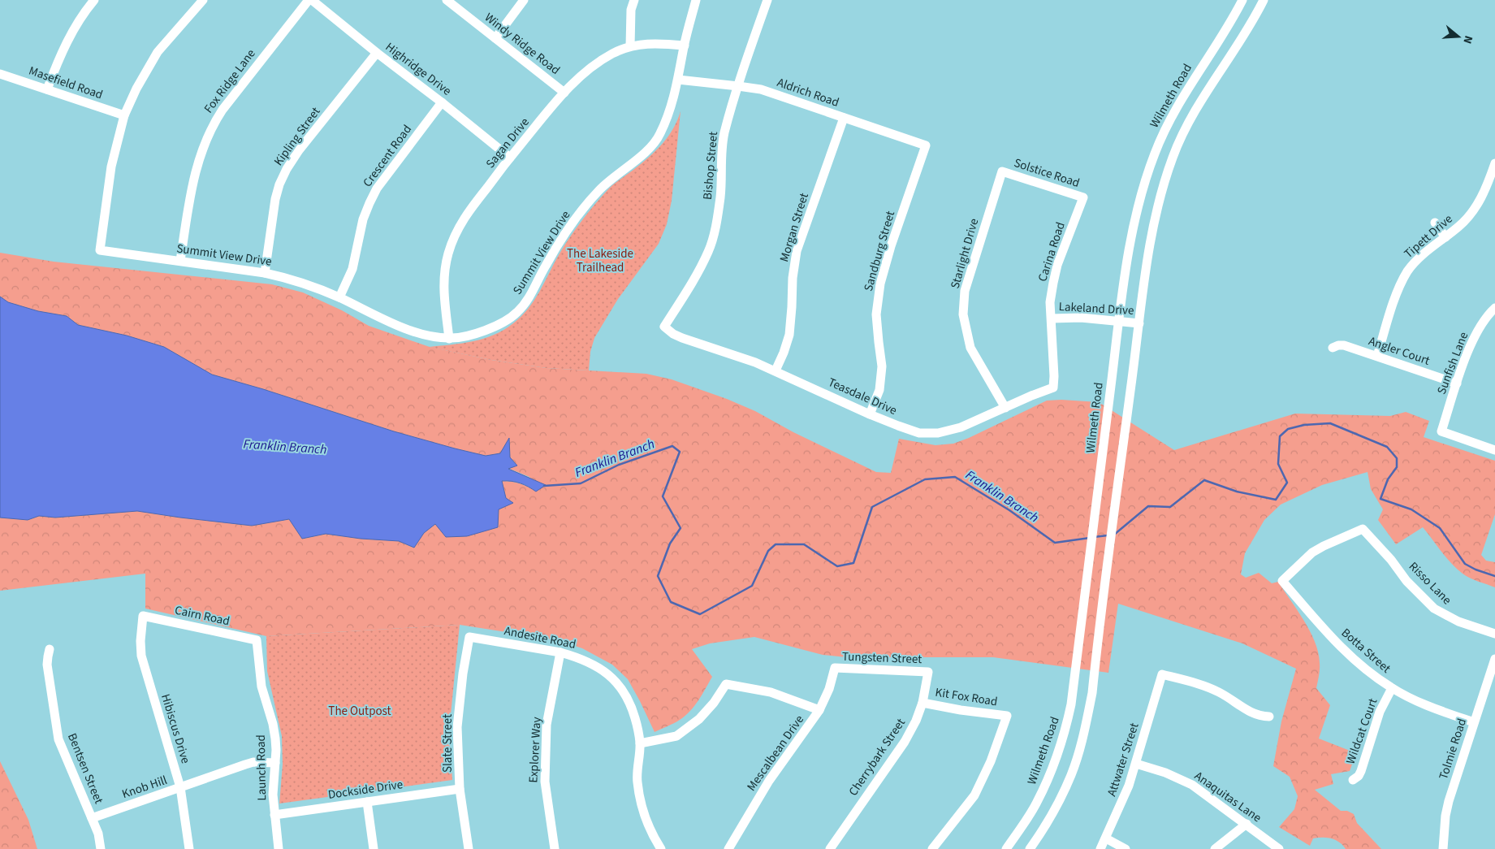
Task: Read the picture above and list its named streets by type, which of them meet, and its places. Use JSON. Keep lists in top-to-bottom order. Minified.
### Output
{"streets":{"street":["Windy Ridge Road","Highridge Drive","Fox Ridge Lane","Masefield Road","Aldrich Road","Wilmeth Road","Kipling Street","Sagan Drive","Crescent Road","Bishop Street","Solstice Road","Morgan Street","Tipett Drive","Sandburg Street","Carina Road","Summit View Drive","Starlight Drive","Lakeland Drive","Angler Court","Sunfish Lane","Teasdale Drive","Risso Lane","Cairn Road","Andesite Road","Botta Street","Tungsten Street","Kit Fox Road","Hibiscus Drive","Wildcat Court","Slate Street","Tolmie Road","Explorer Way","Mescalbean Drive","Cherrybark Street","Attwater Street","Launch Road","Bentsen Street","Knob Hill","Dockside Drive","Anaquitas Lane"]},"crossings":[["Windy Ridge Road","Sagan Drive"],["Highridge Drive","Kipling Street"],["Highridge Drive","Sagan Drive"],["Highridge Drive","Crescent Road"],["Fox Ridge Lane","Summit View Drive"],["Masefield Road","Summit View Drive"],["Aldrich Road","Bishop Street"],["Aldrich Road","Morgan Street"],["Aldrich Road","Sandburg Street"],["Aldrich Road","Summit View Drive"],["Wilmeth Road","Lakeland Drive"],["Kipling Street","Summit View Drive"],["Sagan Drive","Summit View Drive"],["Crescent Road","Summit View Drive"],["Bishop Street","Teasdale Drive"],["Solstice Road","Carina Road"],["Solstice Road","Starlight Drive"],["Morgan Street","Teasdale Drive"],["Tipett Drive","Angler Court"],["Sandburg Street","Teasdale Drive"],["Carina Road","Lakeland Drive"],["Carina Road","Teasdale Drive"],["Starlight Drive","Teasdale Drive"],["Angler Court","Sunfish Lane"],["Risso Lane","Botta Street"],["Cairn Road","Hibiscus Drive"],["Cairn Road","Launch Road"],["Andesite Road","Slate Street"],["Andesite Road","Explorer Way"],["Botta Street","Wildcat Court"],["Botta Street","Tolmie Road"],["Tungsten Street","Mescalbean Drive"],["Tungsten Street","Cherrybark Street"],["Kit Fox Road","Cherrybark Street"],["Hibiscus Drive","Knob Hill"],["Slate Street","Dockside Drive"],["Attwater Street","Anaquitas Lane"],["Launch Road","Knob Hill"],["Launch Road","Dockside Drive"],["Bentsen Street","Knob Hill"]],"water":["Franklin Branch"],"parks":["The Lakeside Trailhead","The Outpost"],"north":"right"}
